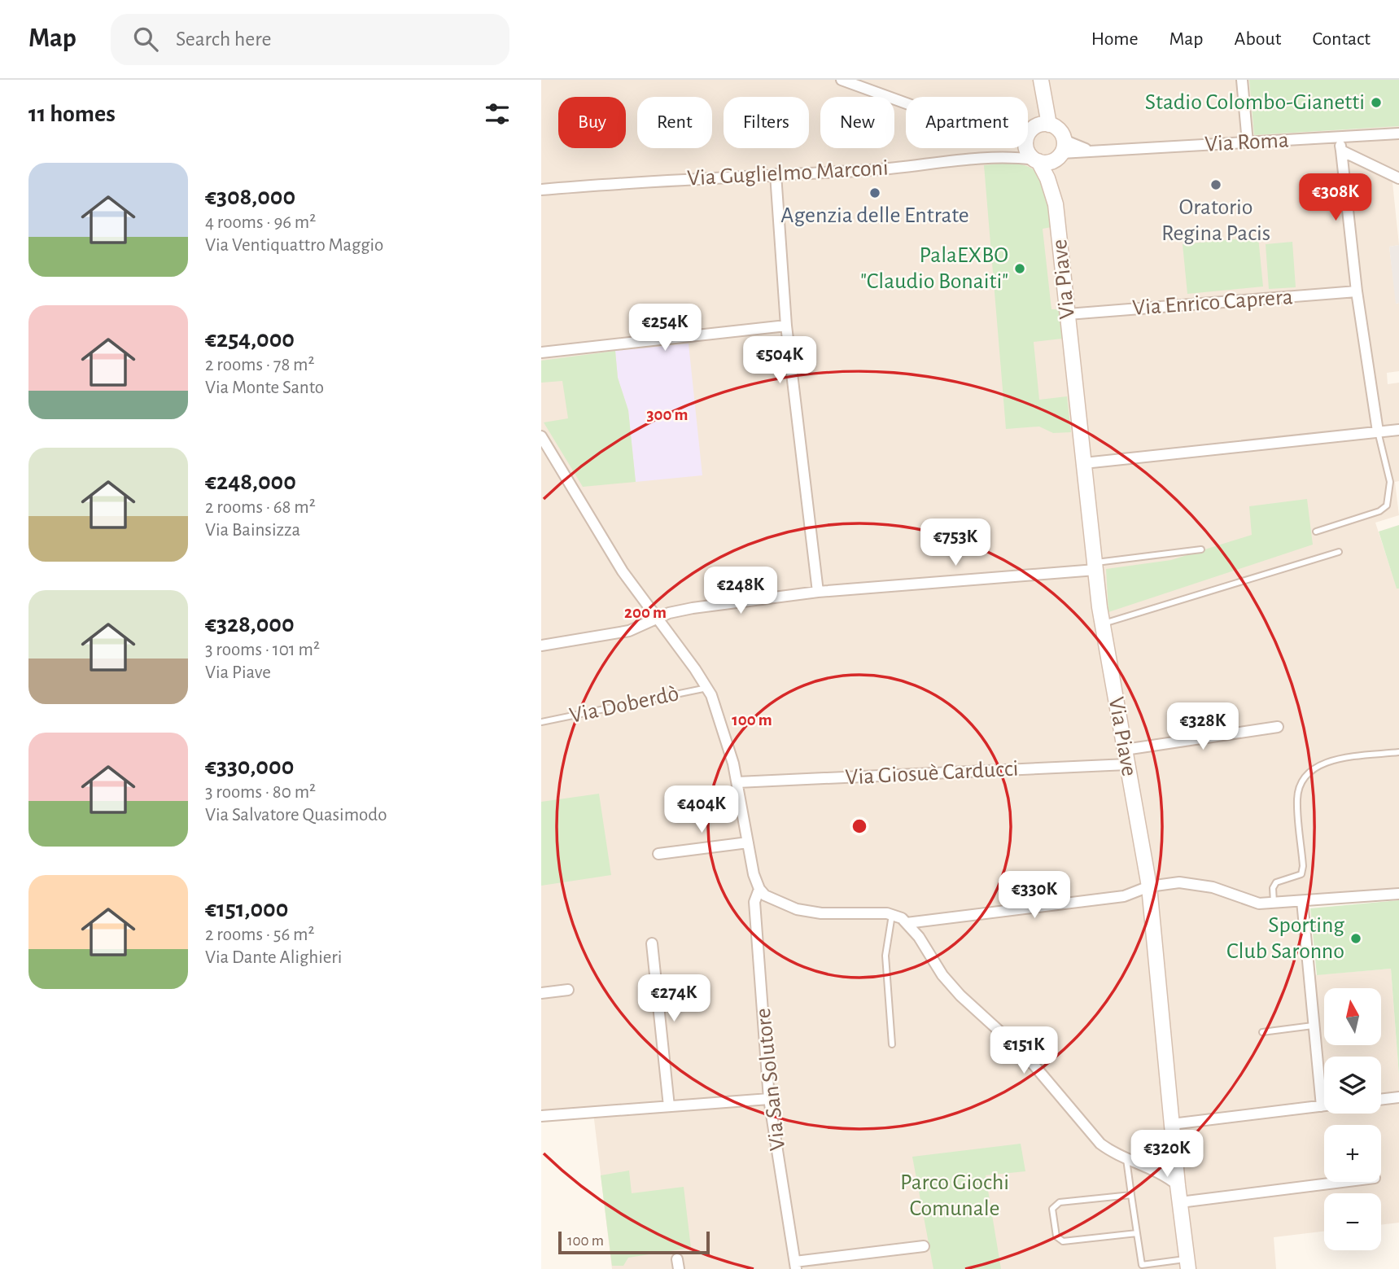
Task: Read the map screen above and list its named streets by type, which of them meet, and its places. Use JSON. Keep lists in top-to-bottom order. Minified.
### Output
{"streets":{"street":["Via Roma","Via Guglielmo Marconi","Via Piave","Via Enrico Caprera","Via Giosuè Carducci","Via San Solutore"],"lane":["Via Doberdò"]},"crossings":[["Via Roma","Via Piave"],["Via Guglielmo Marconi","Via Piave"],["Via Piave","Via Enrico Caprera"],["Via Piave","Via Giosuè Carducci"]],"parks":["Parco Giochi Comunale"],"places":["Stadio Colombo-Gianetti","Oratorio Regina Pacis","Agenzia delle Entrate","PalaEXBO \"Claudio Bonaiti\"","Sporting Club Saronno"],"scale_bar":"100 m","north":"top","page":{"header":"Map","search":"Search here","nav":["Home","Map","About","Contact"],"heading":"11 homes","chip":["Buy","Rent","Filters","New","Apartment"],"list":[{"name":"€308,000","note":"4 rooms · 96 m² · Via Ventiquattro Maggio"},{"name":"€254,000","note":"2 rooms · 78 m² · Via Monte Santo"},{"name":"€248,000","note":"2 rooms · 68 m² · Via Bainsizza"},{"name":"€328,000","note":"3 rooms · 101 m² · Via Piave"},{"name":"€330,000","note":"3 rooms · 80 m² · Via Salvatore Quasimodo"},{"name":"€151,000","note":"2 rooms · 56 m² · Via Dante Alighieri"}],"price":["€308K","€254K","€504K","€753K","€248K","€328K","€404K","€330K","€274K","€151K","€320K"],"map_buttons":["+","−"],"scale":"100 m"},"rings":["300 m","200 m","100 m"]}
